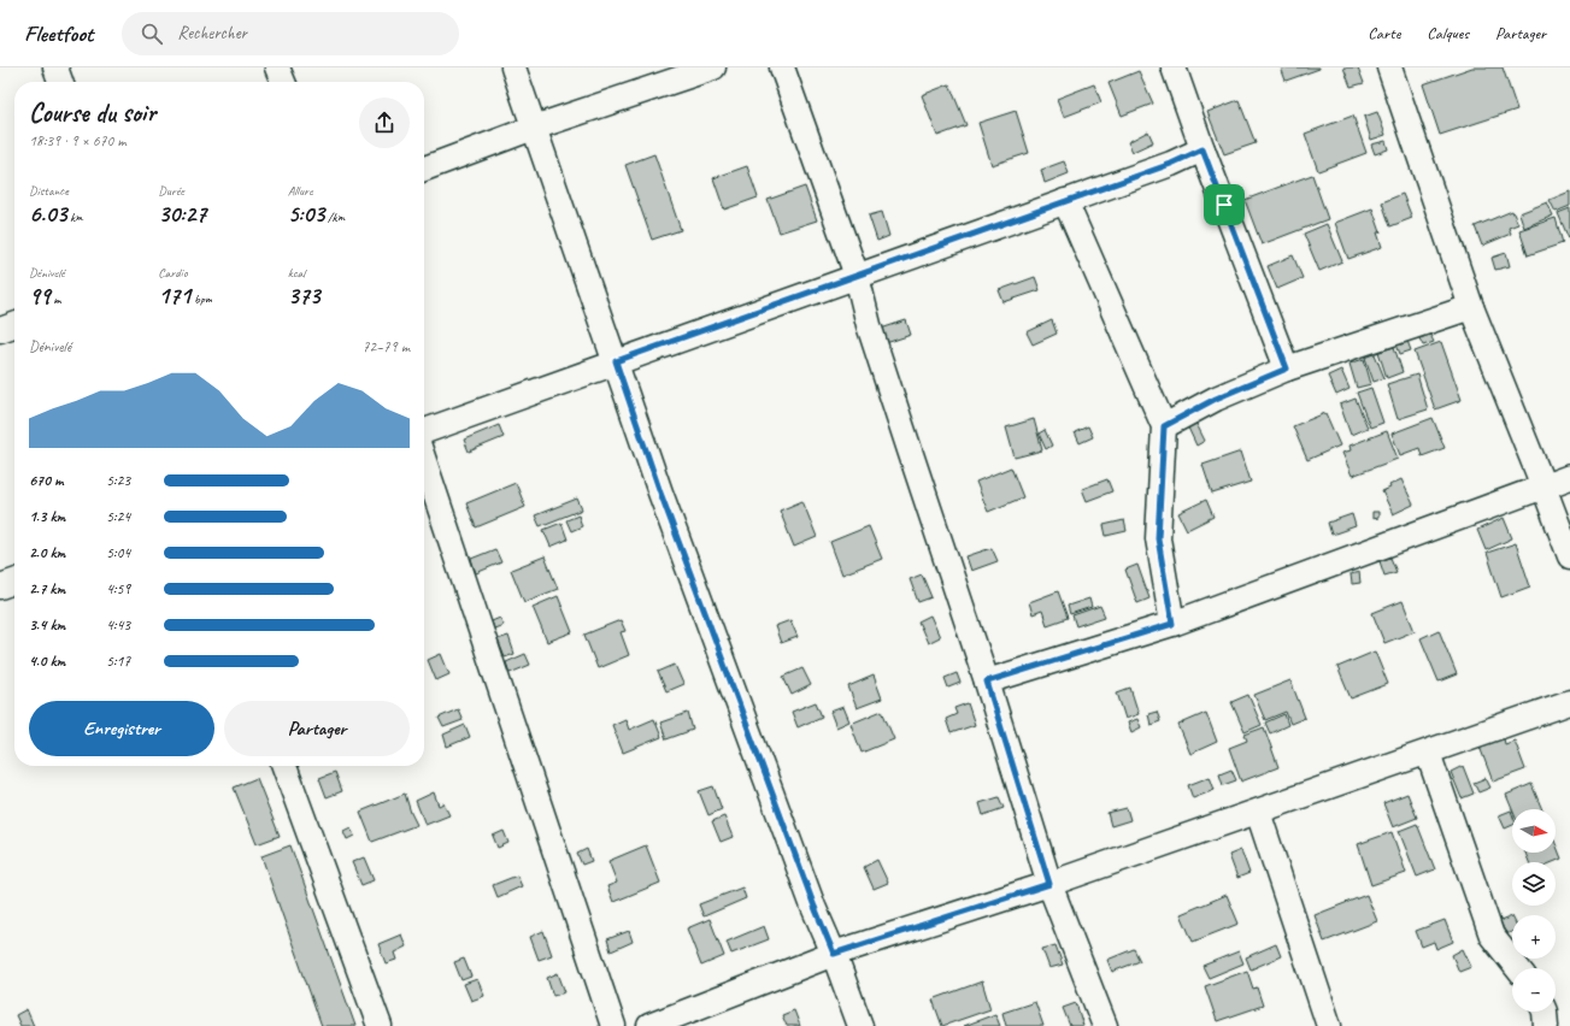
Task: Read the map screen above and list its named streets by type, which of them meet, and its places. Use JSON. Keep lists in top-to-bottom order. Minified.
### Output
{"north":"right","page":{"header":"Fleetfoot","search":"Rechercher","nav":["Carte","Calques","Partager"],"heading":["Course du soir","18:39 · 9 × 670 m"],"stats":[["Distance","6.03 km"],["Durée","30:27"],["Allure","5:03 /km"],["Dénivelé","99 m"],["Cardio","171 bpm"],["kcal","373"]],"chart":["Dénivelé","72–79 m"],"list":[{"name":"670 m","note":"5:23"},{"name":"1.3 km","note":"5:24"},{"name":"2.0 km","note":"5:04"},{"name":"2.7 km","note":"4:59"},{"name":"3.4 km","note":"4:43"},{"name":"4.0 km","note":"5:17"}],"buttons":["Enregistrer","Partager"],"map_buttons":["+","−"]}}
